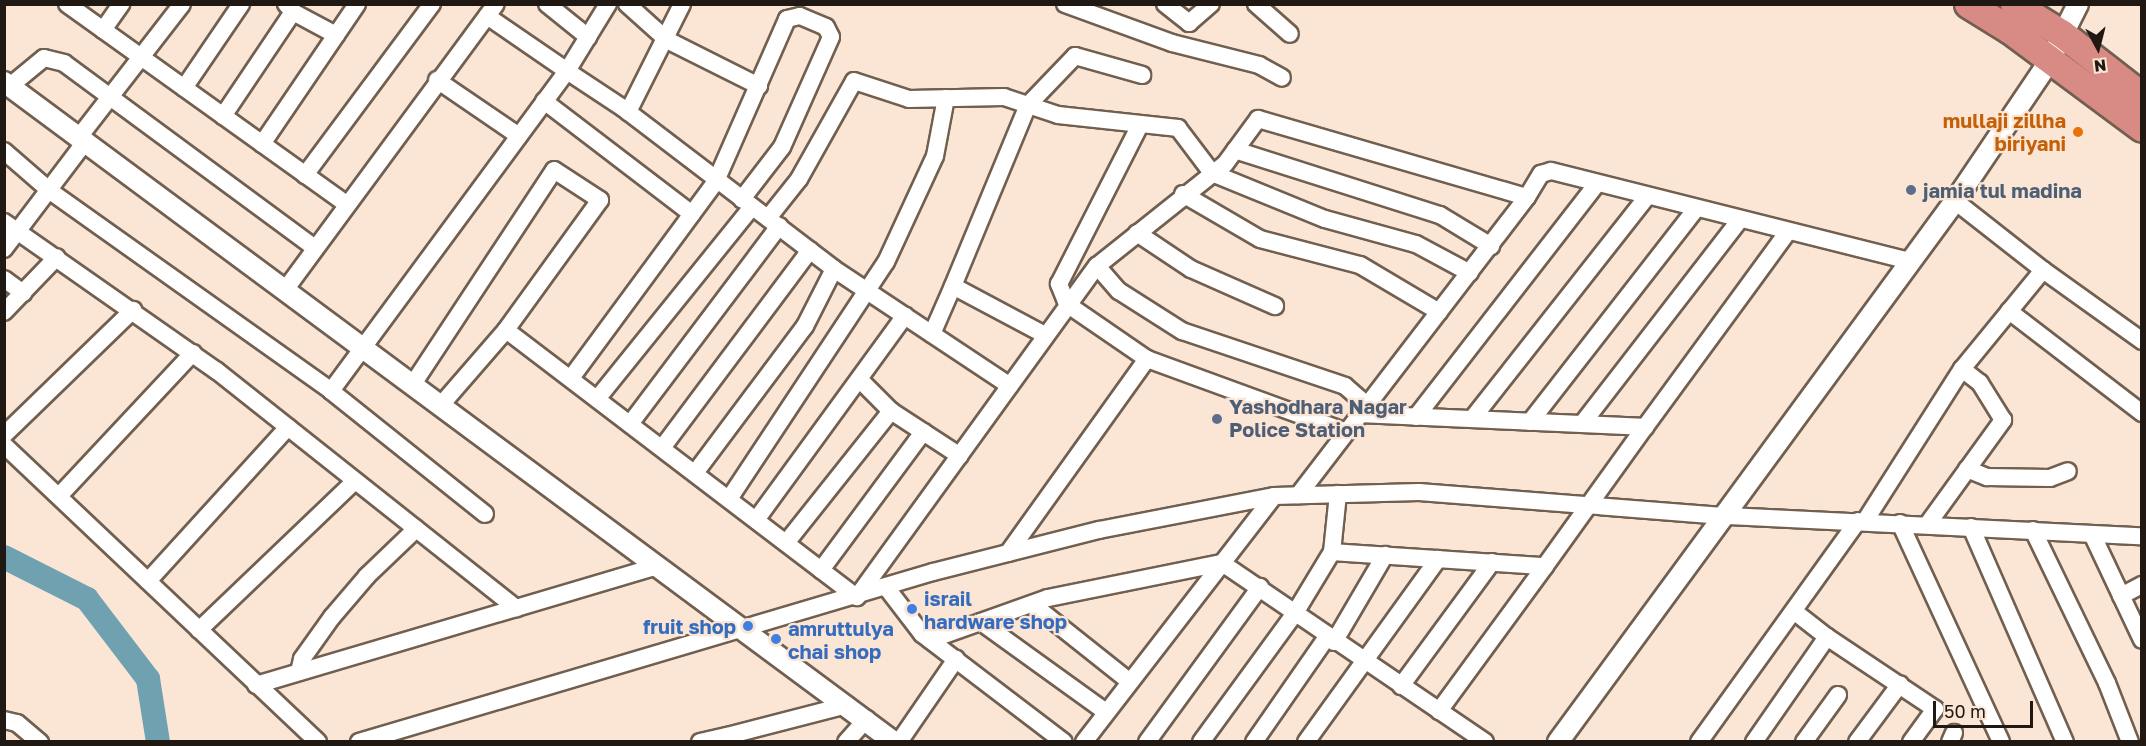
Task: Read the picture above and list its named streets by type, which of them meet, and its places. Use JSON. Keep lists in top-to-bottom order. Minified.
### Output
{"places":["mullaji zillha biriyani","jamia tul madina","Yashodhara Nagar Police Station","israil hardware shop","fruit shop","amruttulya chai shop"],"scale_bar":"50 m","north":"bottom"}
